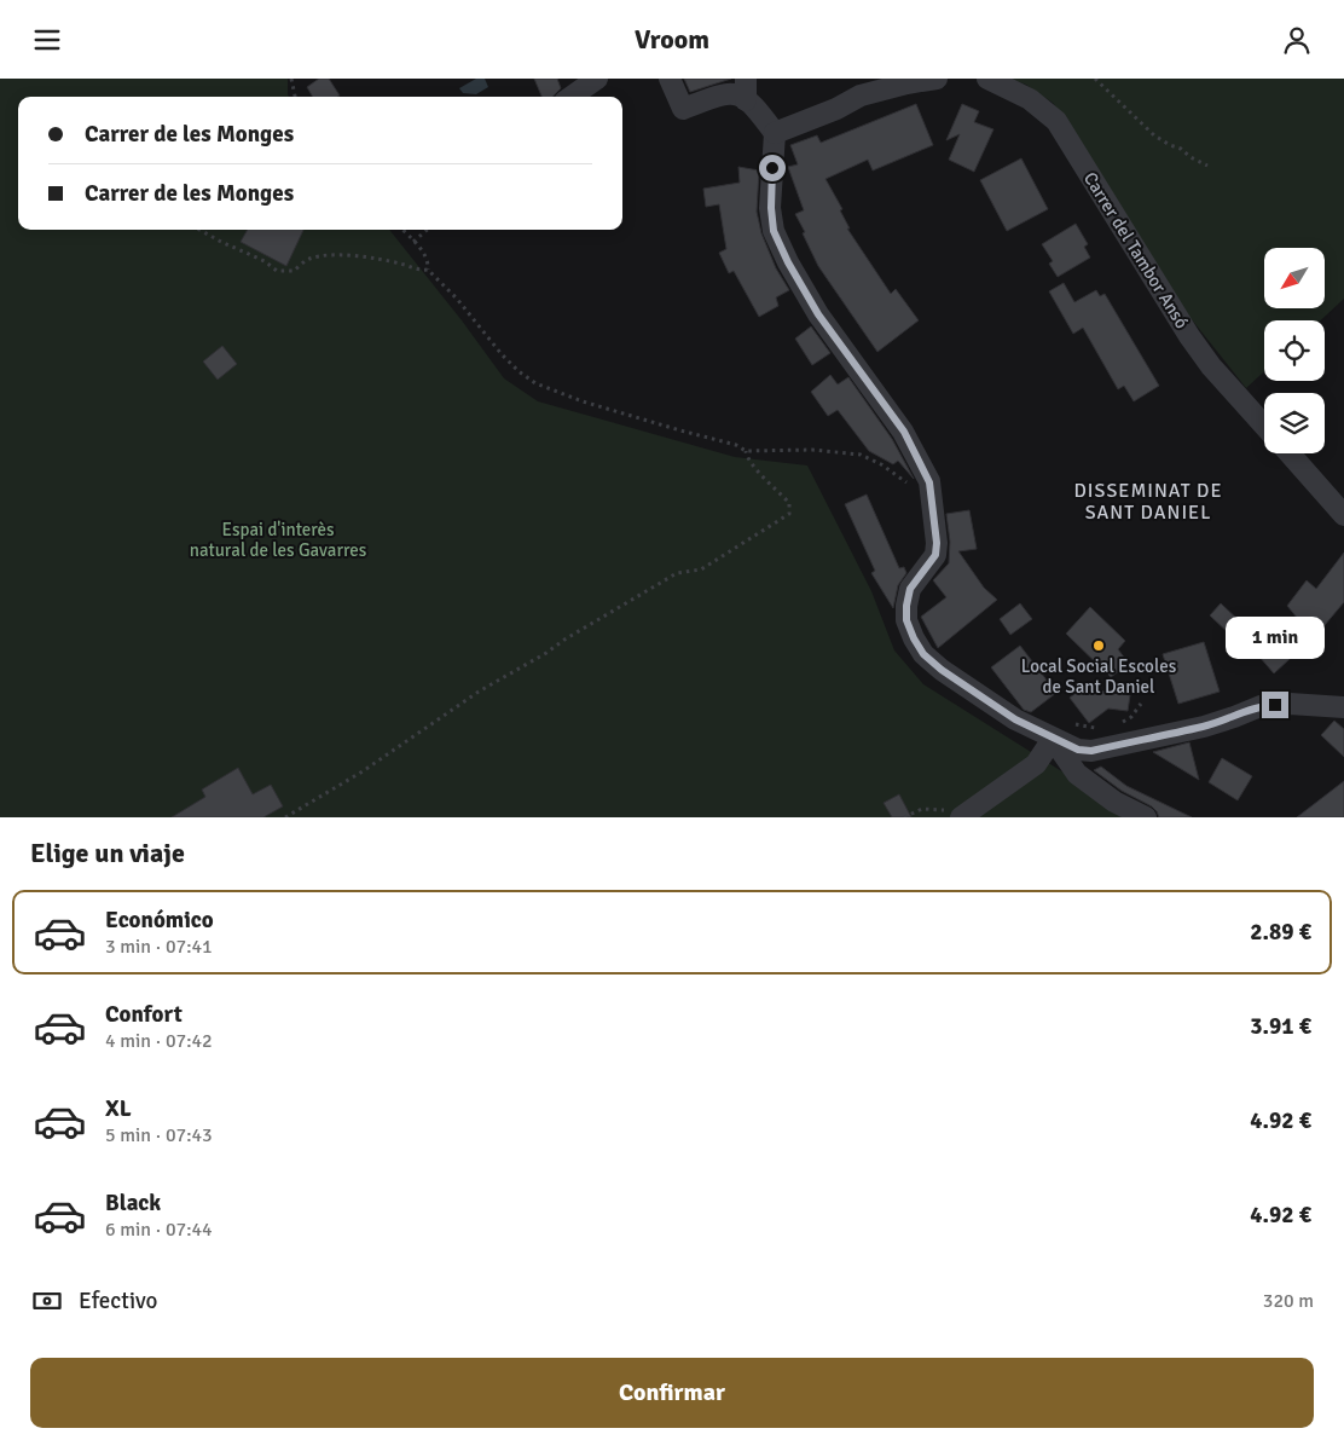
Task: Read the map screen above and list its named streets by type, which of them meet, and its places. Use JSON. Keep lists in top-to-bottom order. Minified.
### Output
{"streets":{"street":["Carrer del Tambor Ansó"]},"districts":["DISSEMINAT DE SANT DANIEL"],"parks":["Espai d'interès natural de les Gavarres"],"places":["Local Social Escoles de Sant Daniel"],"north":"bottom left","page":{"header":"Vroom","banner":["Carrer de les Monges","Carrer de les Monges"],"bubble":"1 min","heading":"Elige un viaje","list":[{"name":"Económico","note":"3 min · 07:41","value":"2.89 €"},{"name":"Confort","note":"4 min · 07:42","value":"3.91 €"},{"name":"XL","note":"5 min · 07:43","value":"4.92 €"},{"name":"Black","note":"6 min · 07:44","value":"4.92 €"}],"pay":["Efectivo","320 m"],"buttons":"Confirmar"}}
